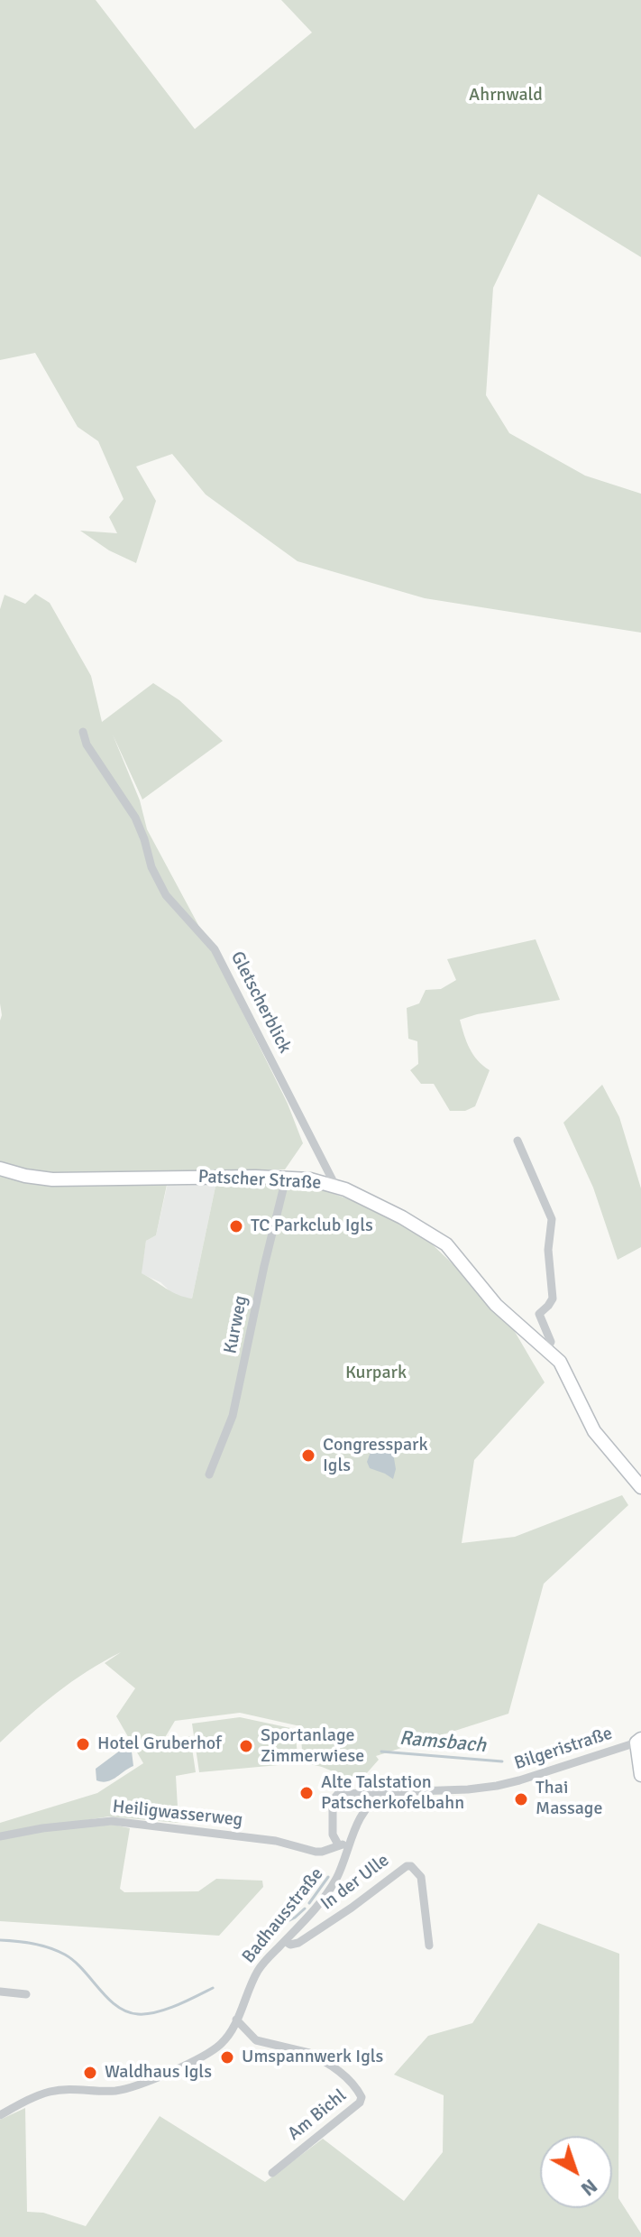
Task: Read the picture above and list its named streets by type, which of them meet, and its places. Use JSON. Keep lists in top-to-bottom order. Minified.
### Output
{"streets":{"main road":["Patscher Straße"],"street":["Gletscherblick","Kurweg","Bilgeristraße","Heiligwasserweg","In der Ulle","Badhausstraße","Am Bichl"]},"crossings":[["Gletscherblick","Patscher Straße"],["Patscher Straße","Kurweg"],["Bilgeristraße","Heiligwasserweg"],["Bilgeristraße","Badhausstraße"],["Heiligwasserweg","Badhausstraße"],["In der Ulle","Badhausstraße"],["Badhausstraße","Am Bichl"]],"water":["Ramsbach"],"parks":["Ahrnwald","Kurpark"],"places":["TC Parkclub Igls","Congresspark Igls","Hotel Gruberhof","Sportanlage Zimmerwiese","Alte Talstation Patscherkofelbahn","Thai Massage","Umspannwerk Igls","Waldhaus Igls"],"north":"bottom right"}
